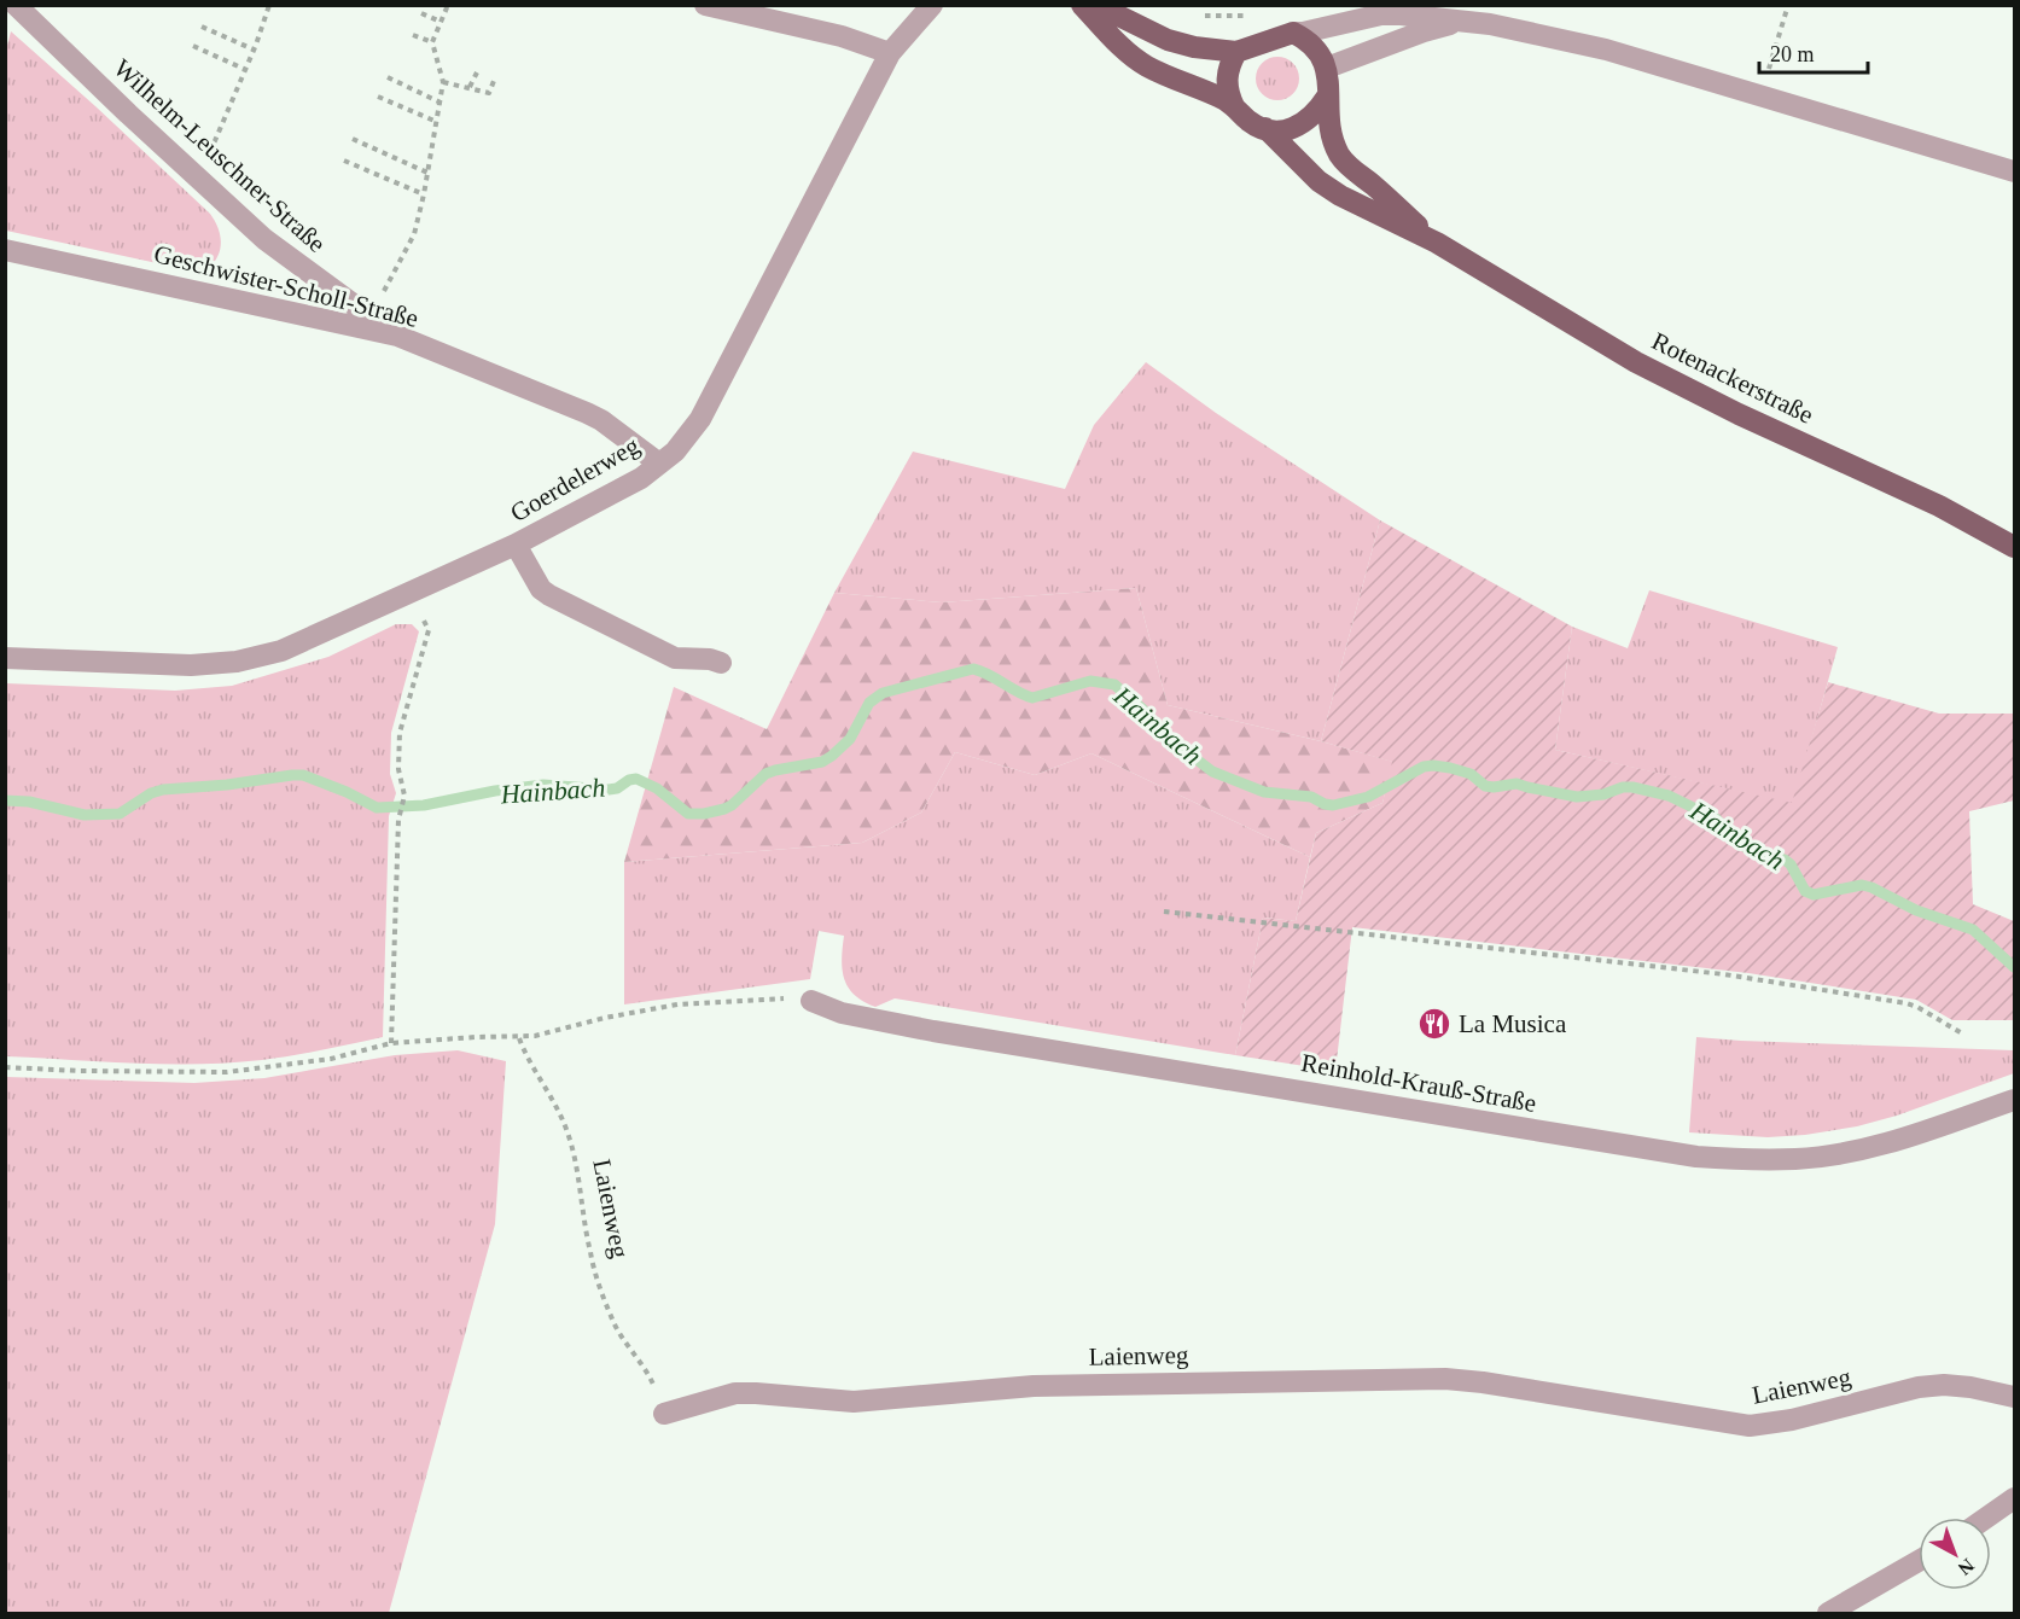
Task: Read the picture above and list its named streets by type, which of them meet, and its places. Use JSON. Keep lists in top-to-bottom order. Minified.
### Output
{"streets":{"main road":["Rotenackerstraße"],"street":["Wilhelm-Leuschner-Straße","Geschwister-Scholl-Straße","Goerdelerweg","Reinhold-Krauß-Straße","Laienweg"]},"crossings":[["Wilhelm-Leuschner-Straße","Geschwister-Scholl-Straße"],["Geschwister-Scholl-Straße","Goerdelerweg"]],"water":["Hainbach"],"places":{"restaurant":["La Musica"]},"scale_bar":"20 m","north":"bottom right"}
